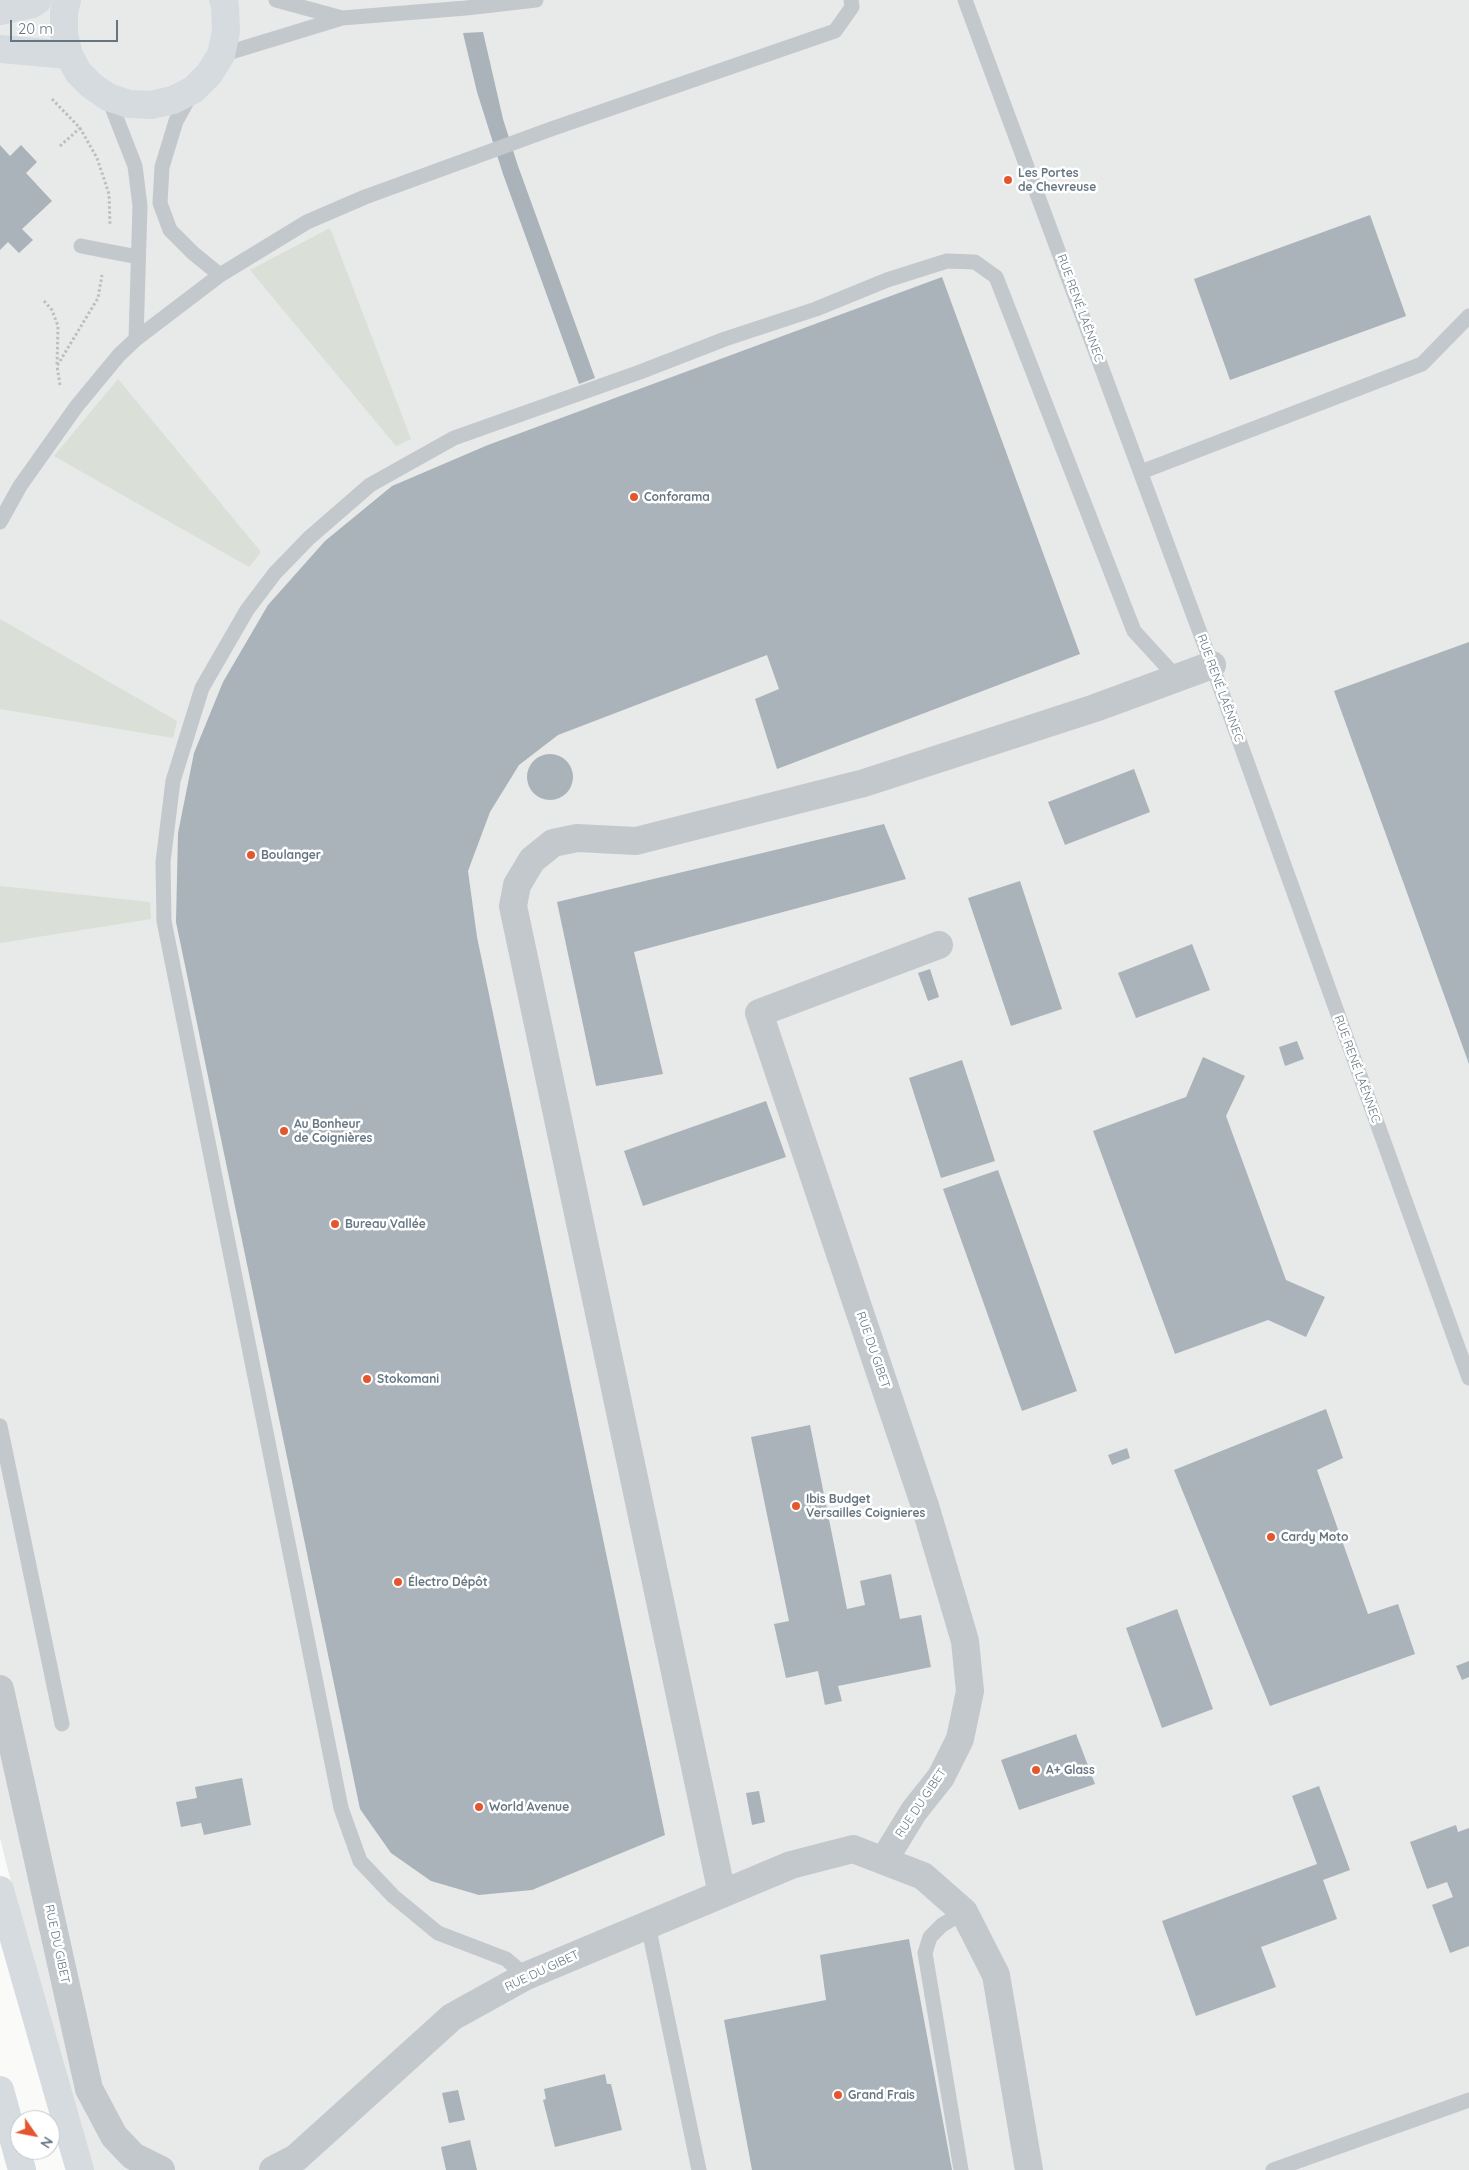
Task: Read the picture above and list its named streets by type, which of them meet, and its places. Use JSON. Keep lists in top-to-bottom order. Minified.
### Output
{"streets":{"street":["RUE DU GIBET"],"lane":["RUE RENÉ LAËNNEC"]},"places":["Les Portes de Chevreuse","Conforama","Boulanger","Au Bonheur de Coignières","Bureau Vallée","Stokomani","Ibis Budget Versailles Coignieres","Cardy Moto","Électro Dépôt","A+ Glass","World Avenue","Grand Frais"],"scale_bar":"20 m","north":"bottom right"}
